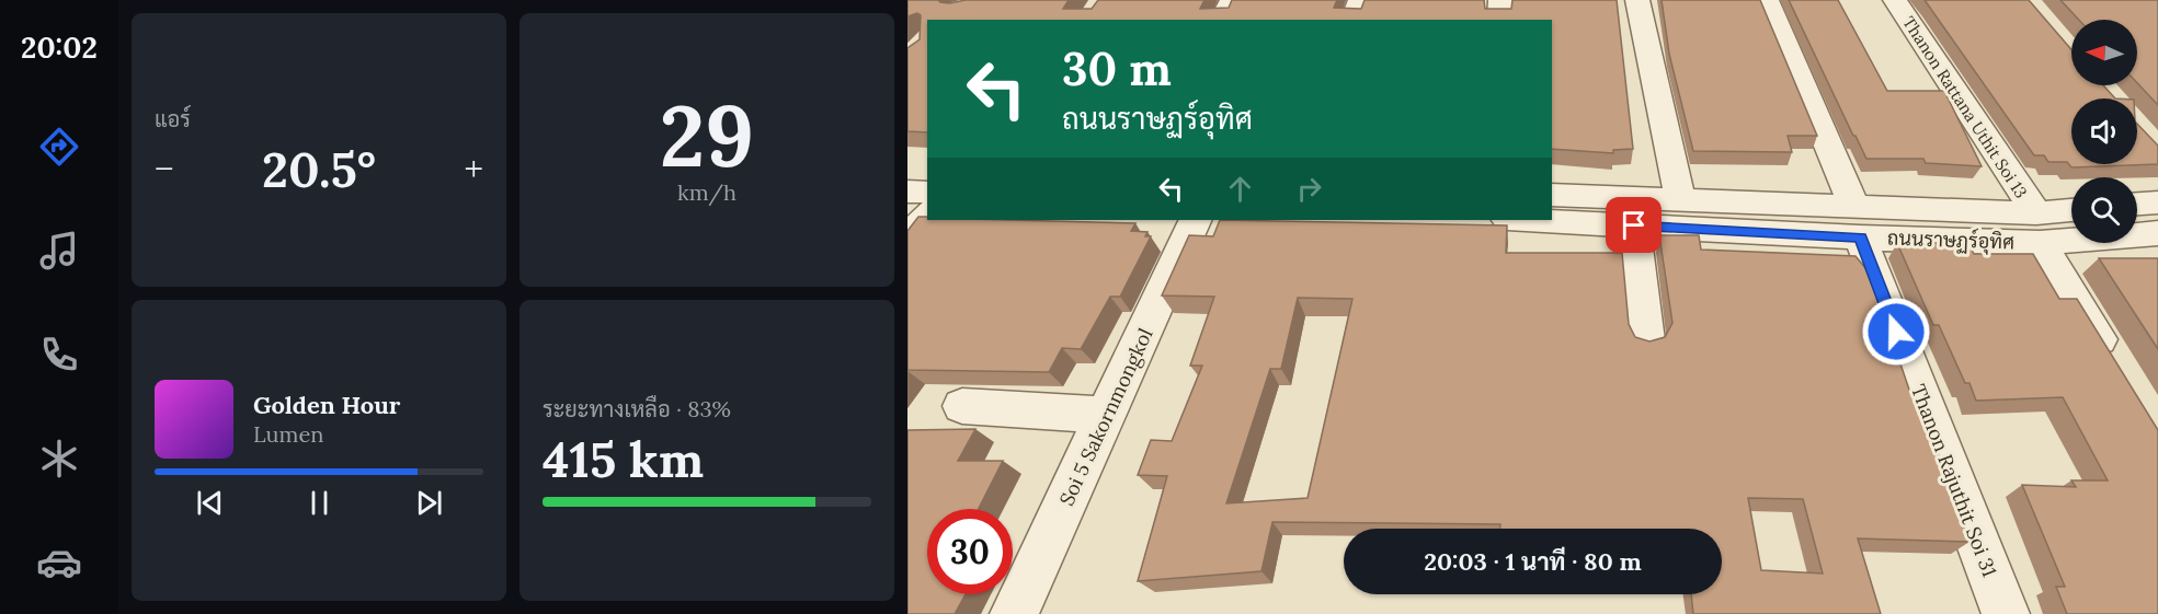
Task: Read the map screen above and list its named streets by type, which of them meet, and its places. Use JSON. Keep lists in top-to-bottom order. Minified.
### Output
{"streets":{"street":["Thanon Rattana Uthit Soi 13","ถนนราษฏร์อุทิศ","Soi 5 Sakornmongkol","Thanon Rajuthit Soi 31"]},"crossings":[["Thanon Rattana Uthit Soi 13","ถนนราษฏร์อุทิศ"],["ถนนราษฏร์อุทิศ","Thanon Rajuthit Soi 31"]],"north":"left","page":{"tabs":"20:02","tile":["แอร์",["29","km/h"],["ระยะทางเหลือ · 83%","415 km"]],"turn":["30 m","ถนนราษฏร์อุทิศ"],"heat":["−","20.5°","+"],"song":["Golden Hour","Lumen"],"limit":"30","trip":"20:03 · 1 นาที · 80 m"}}
